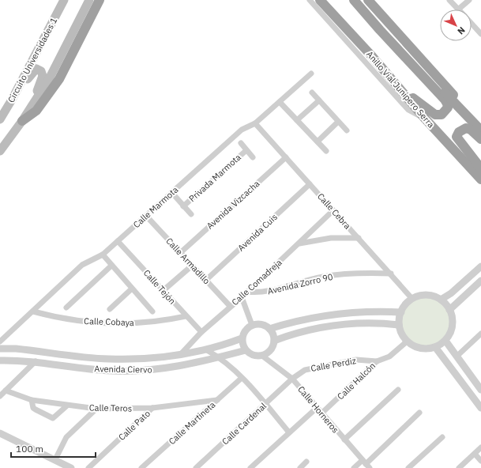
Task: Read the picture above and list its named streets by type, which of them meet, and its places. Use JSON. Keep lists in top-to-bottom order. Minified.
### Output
{"streets":{"highway":["Anillo Vial Junípero Serra"],"main road":["Circuito Universidades 1"],"street":["Privada Marmota","Avenida Vizcacha","Calle Marmota","Calle Cebra","Avenida Cuis","Calle Armadillo","Calle Comadreja","Avenida Zorro 90","Calle Tejón","Calle Cobaya","Calle Perdiz","Avenida Ciervo","Calle Halcón","Calle Teros","Calle Horneros","Calle Martineta","Calle Cardenal","Calle Pato"]},"crossings":[["Privada Marmota","Calle Marmota"],["Avenida Vizcacha","Calle Cebra"],["Avenida Vizcacha","Calle Armadillo"],["Calle Marmota","Calle Cebra"],["Calle Marmota","Calle Armadillo"],["Calle Marmota","Calle Tejón"],["Calle Marmota","Calle Cobaya"],["Calle Cebra","Avenida Cuis"],["Calle Cebra","Calle Comadreja"],["Calle Cebra","Avenida Zorro 90"],["Calle Cebra","Calle Halcón"],["Avenida Cuis","Calle Armadillo"],["Calle Armadillo","Calle Comadreja"],["Calle Comadreja","Avenida Zorro 90"],["Calle Comadreja","Calle Tejón"],["Calle Comadreja","Avenida Ciervo"],["Calle Tejón","Calle Cobaya"],["Calle Perdiz","Calle Halcón"],["Calle Perdiz","Calle Horneros"],["Calle Perdiz","Calle Cardenal"],["Avenida Ciervo","Calle Horneros"],["Calle Halcón","Calle Horneros"],["Calle Teros","Calle Martineta"],["Calle Teros","Calle Pato"],["Calle Horneros","Calle Cardenal"]],"scale_bar":"100 m","north":"bottom right"}
